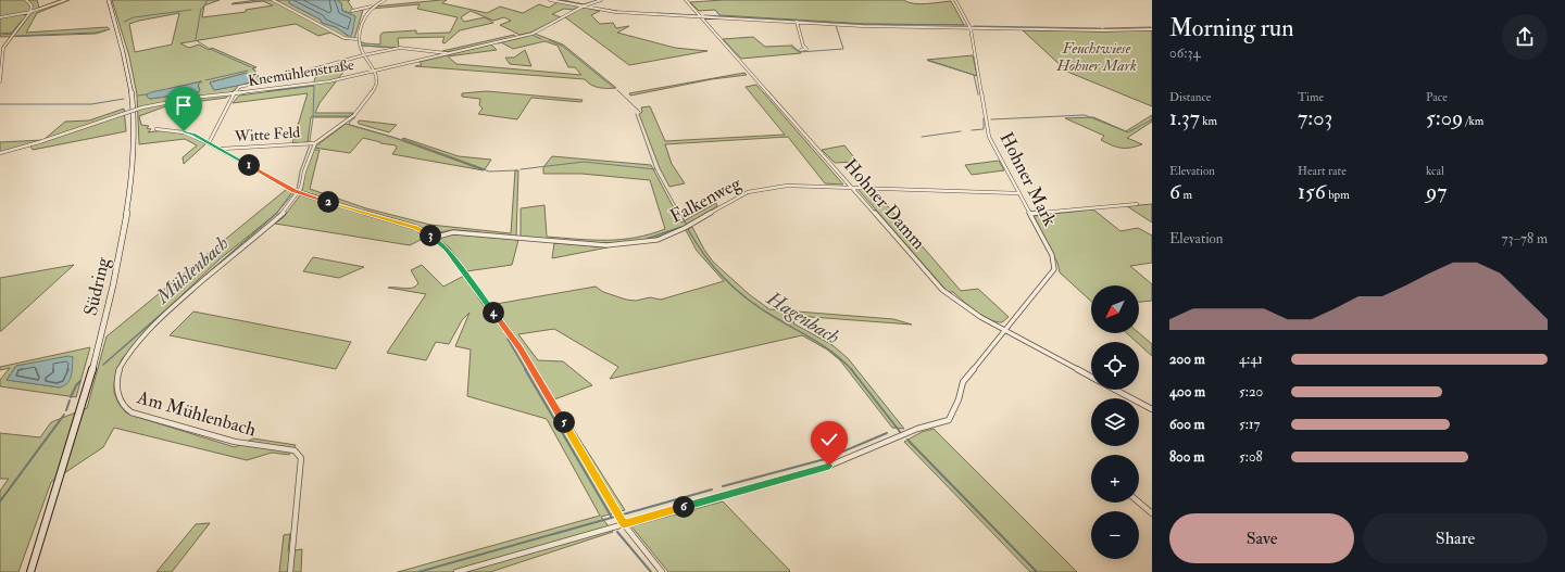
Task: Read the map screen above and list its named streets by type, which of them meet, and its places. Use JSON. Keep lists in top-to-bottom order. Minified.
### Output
{"streets":{"main road":["Südring"],"street":["Knemühlenstraße","Witte Feld","Hohner Mark","Falkenweg","Hohner Damm","Am Mühlenbach"]},"crossings":[["Knemühlenstraße","Witte Feld"],["Witte Feld","Hohner Mark"],["Witte Feld","Falkenweg"],["Witte Feld","Am Mühlenbach"],["Hohner Mark","Falkenweg"],["Hohner Mark","Hohner Damm"],["Falkenweg","Hohner Damm"]],"water":["Mühlenbach","Hagenbach"],"parks":["Feuchtwiese Hohner Mark"],"north":"bottom left","page":{"heading":["Morning run","06:34"],"stats":[["Distance","1.37 km"],["Time","7:03"],["Pace","5:09 /km"],["Elevation","6 m"],["Heart rate","156 bpm"],["kcal","97"]],"pins":["1","2","3","4","5","6"],"chart":["Elevation","73–78 m"],"map_buttons":["+","−"],"list":[{"name":"200 m","note":"4:41"},{"name":"400 m","note":"5:20"},{"name":"600 m","note":"5:17"},{"name":"800 m","note":"5:08"}],"buttons":["Save","Share"]}}
